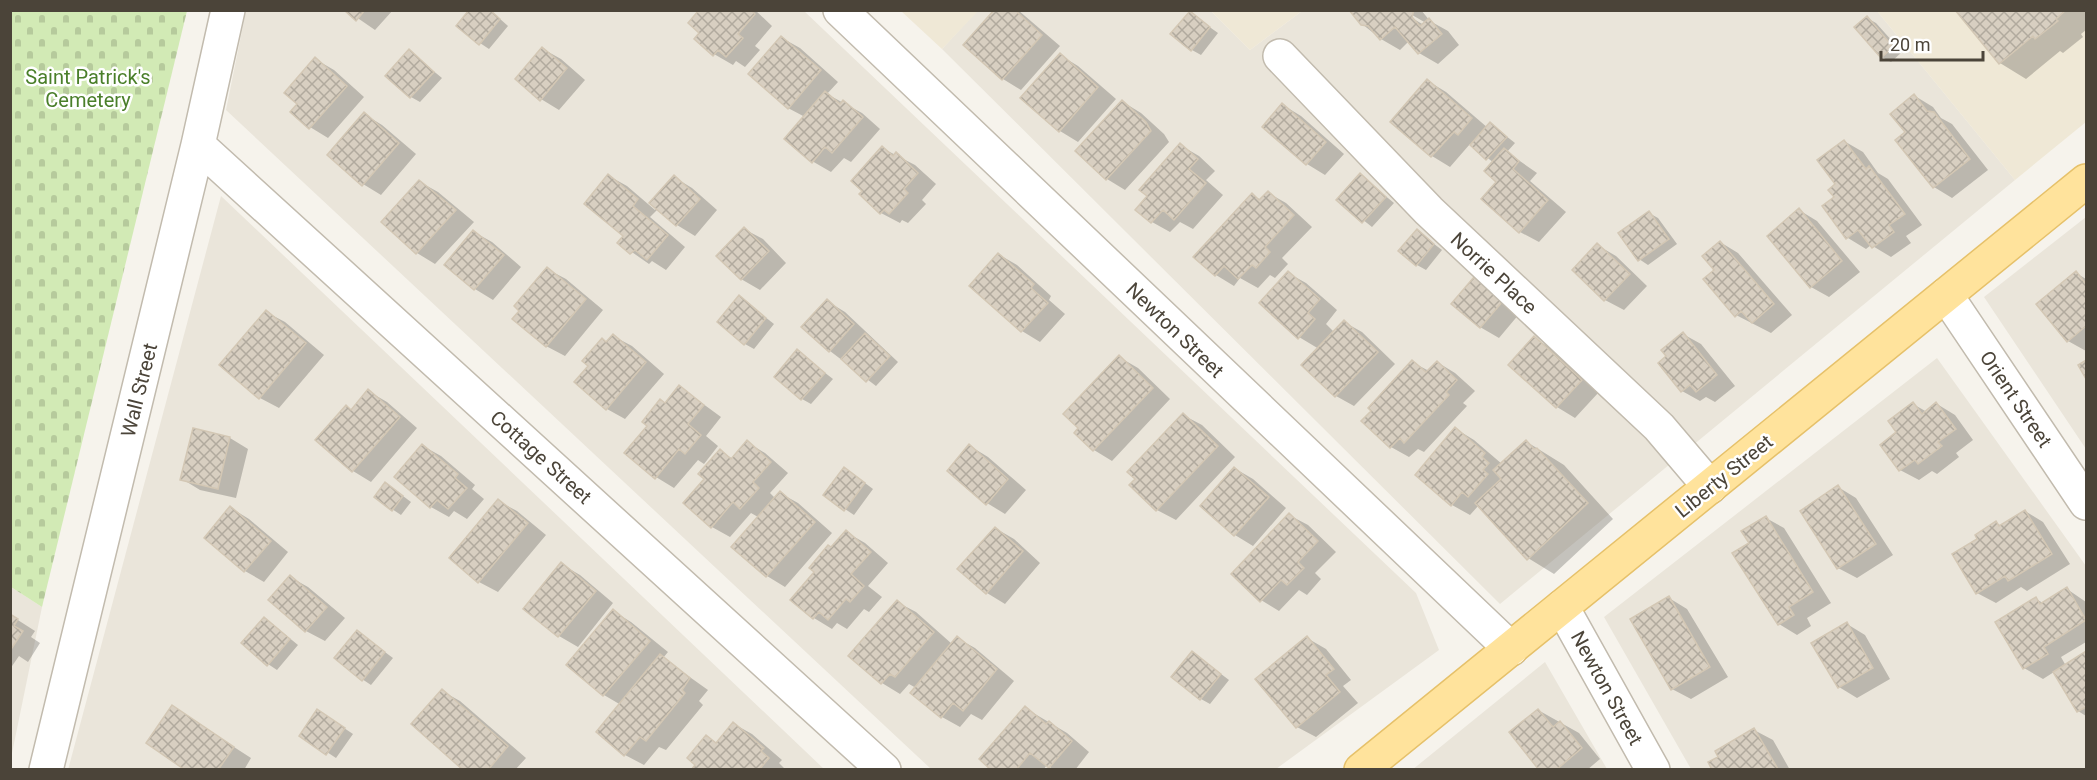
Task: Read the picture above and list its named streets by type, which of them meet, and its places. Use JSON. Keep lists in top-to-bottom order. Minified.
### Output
{"streets":{"main road":["Liberty Street"],"street":["Norrie Place","Newton Street","Wall Street","Orient Street","Cottage Street"]},"crossings":[["Norrie Place","Liberty Street"],["Newton Street","Liberty Street"],["Wall Street","Cottage Street"],["Orient Street","Liberty Street"]],"parks":["Saint Patrick's Cemetery"],"scale_bar":"20 m"}
